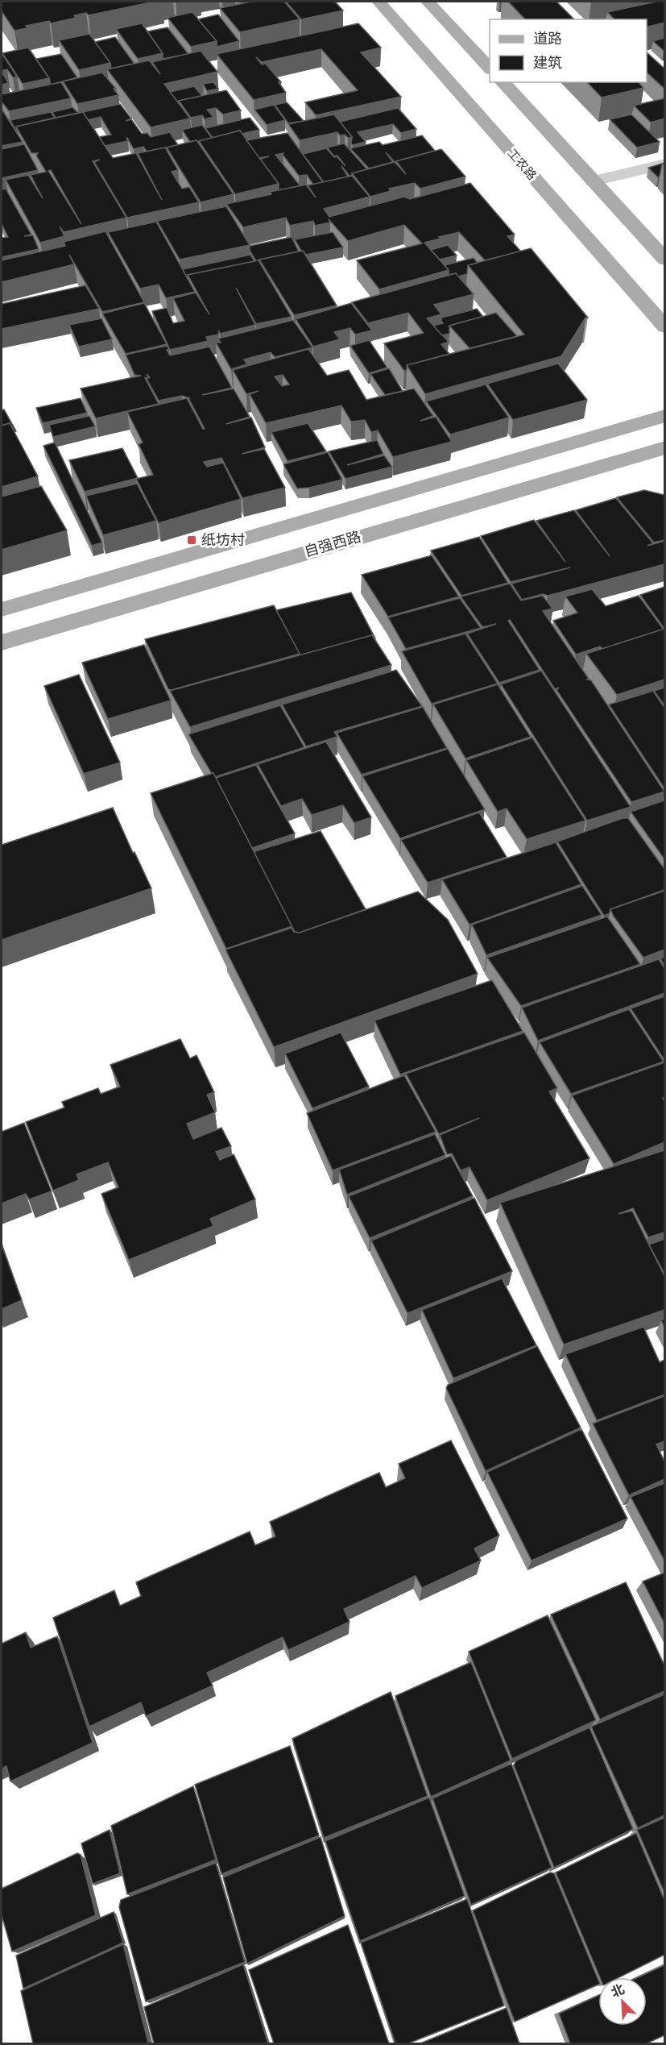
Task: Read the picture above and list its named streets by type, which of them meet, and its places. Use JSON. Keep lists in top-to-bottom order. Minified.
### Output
{"streets":{"main road":["工农路","自强西路"]},"places":{"transit":["纸坊村"]},"legend":["道路","建筑"],"north":"top left"}
